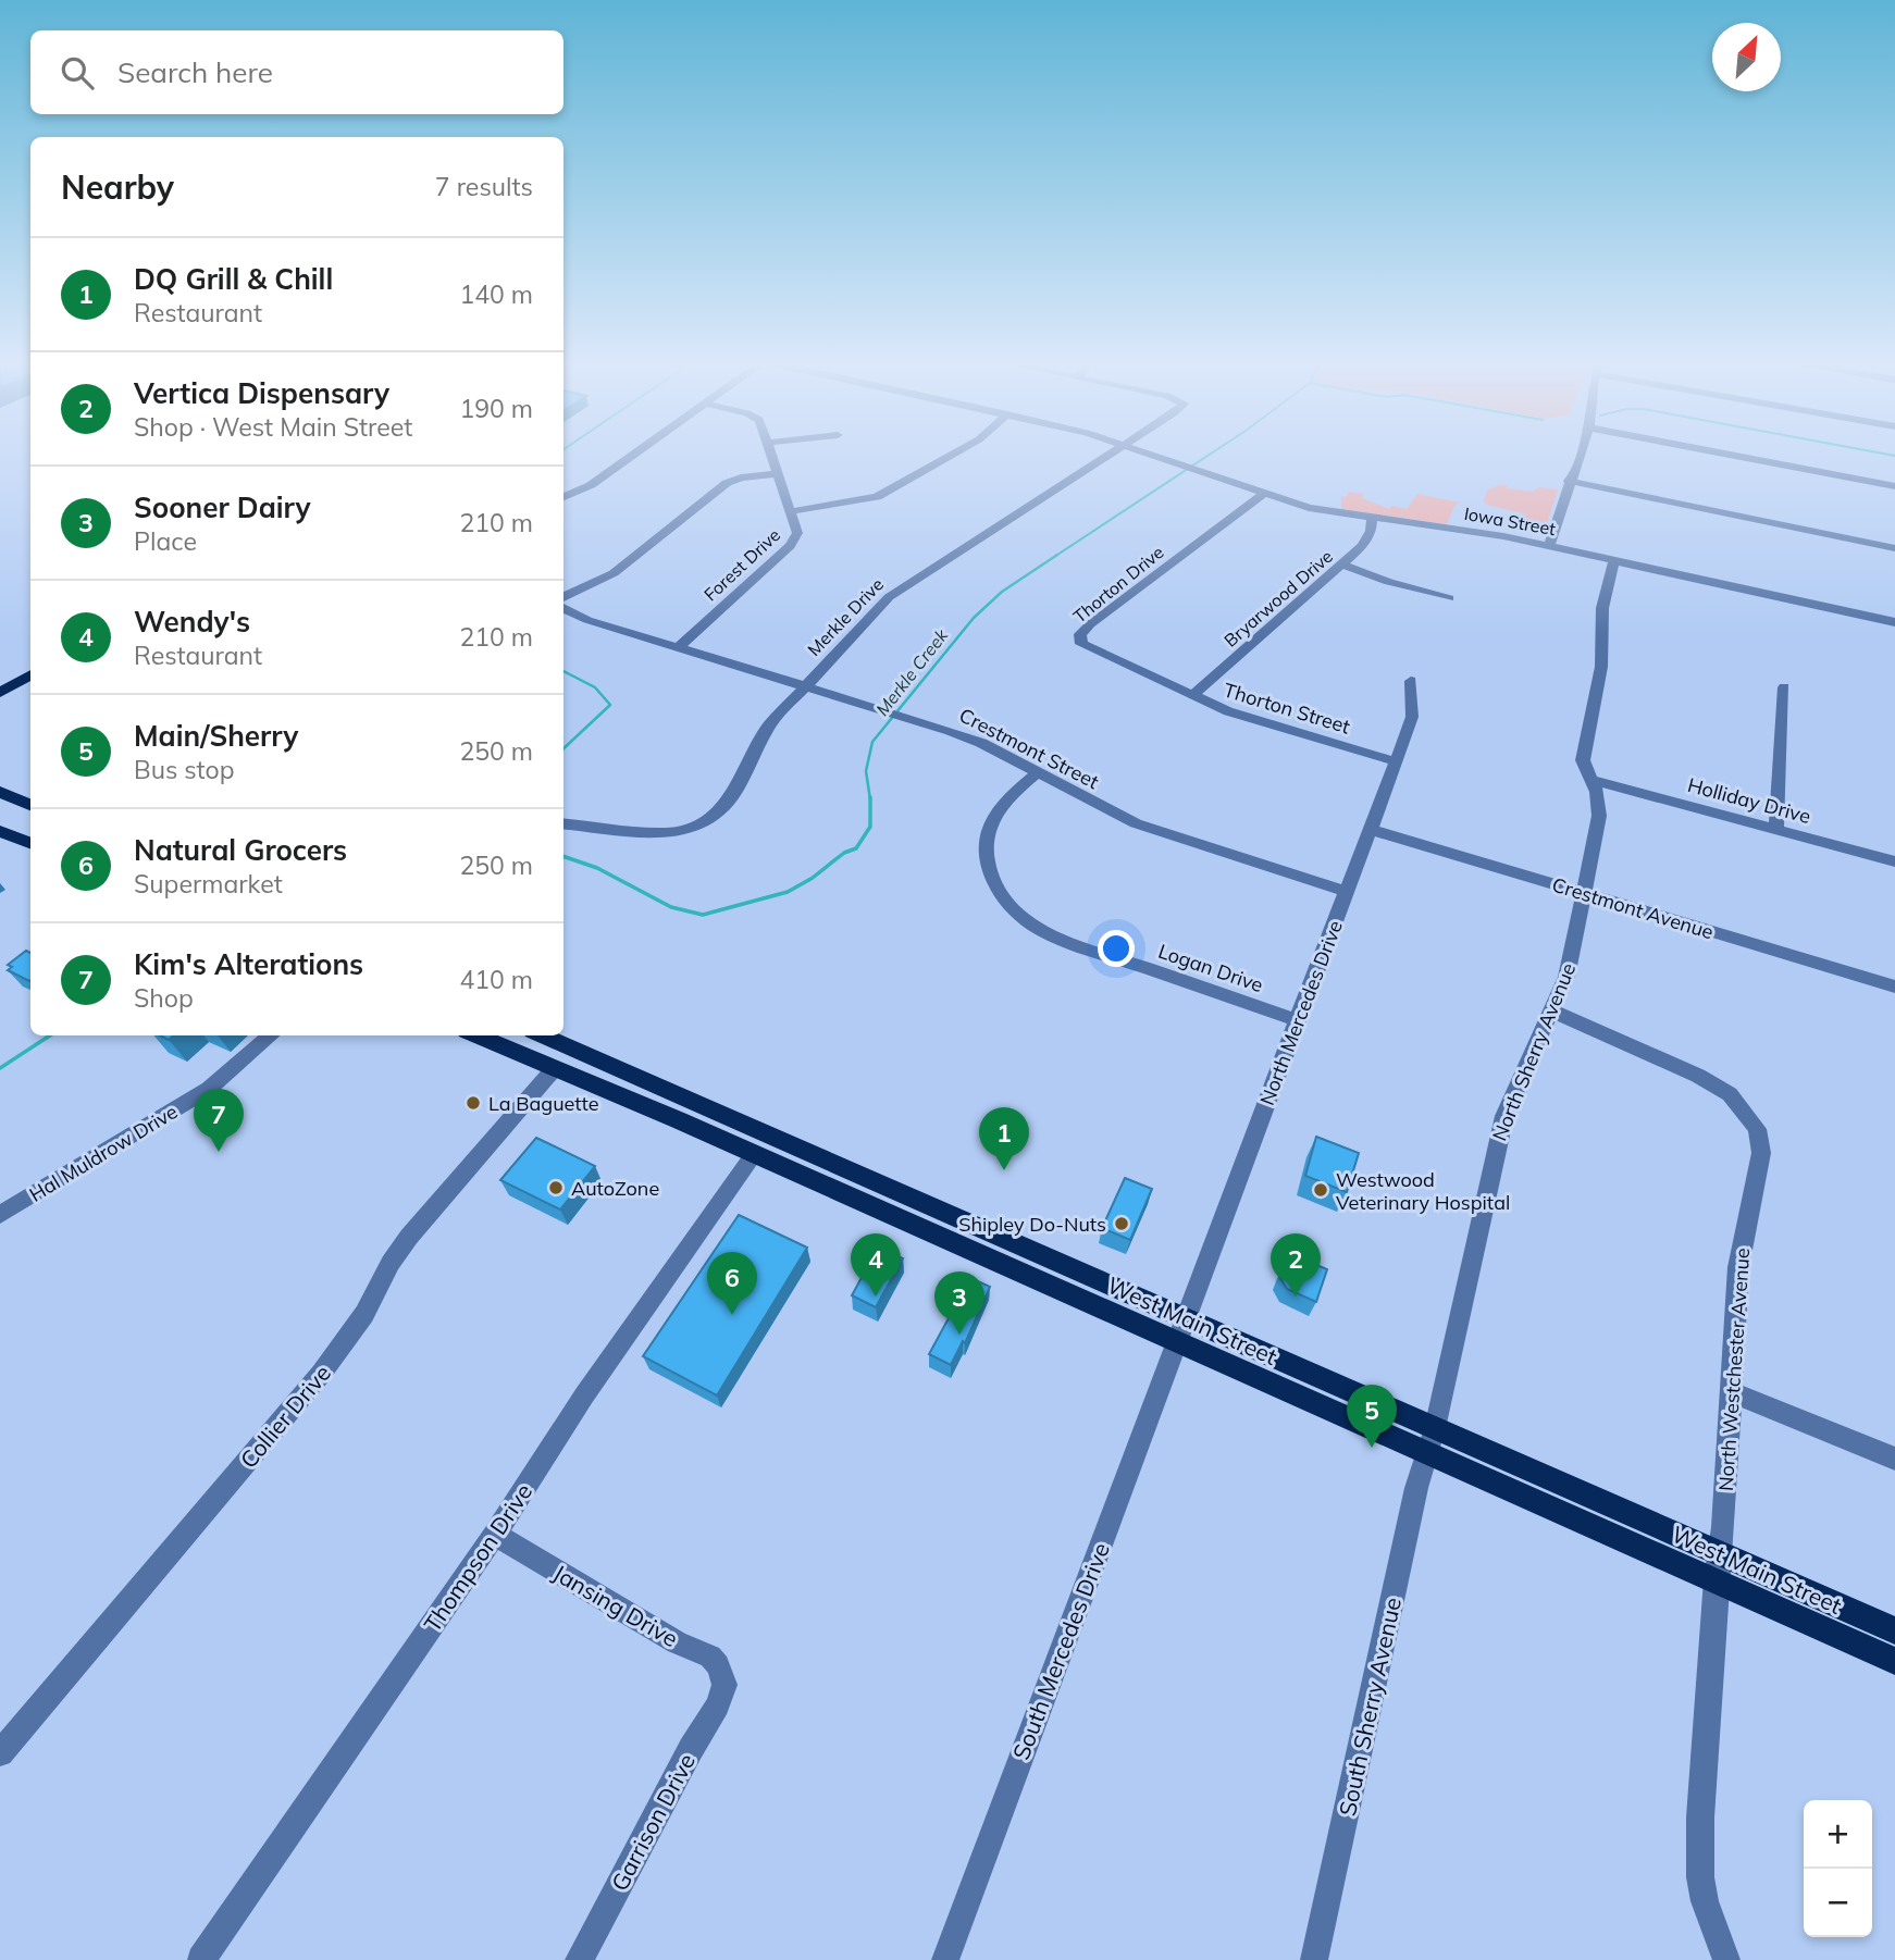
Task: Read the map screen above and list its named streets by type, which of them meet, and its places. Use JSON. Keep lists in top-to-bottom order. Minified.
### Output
{"streets":{"main road":["West Main Street"],"street":["Iowa Street","Forest Drive","Thorton Drive","Bryarwood Drive","Merkle Drive","Thorton Street","Crestmont Street","Holliday Drive","Crestmont Avenue","Logan Drive","North Mercedes Drive","North Sherry Avenue","Hal Muldrow Drive","North Westchester Avenue","Collier Drive","Thompson Drive","Jansing Drive","South Mercedes Drive","South Sherry Avenue","Garrison Drive"]},"crossings":[["Iowa Street","Thorton Drive"],["Iowa Street","Bryarwood Drive"],["Iowa Street","North Sherry Avenue"],["Forest Drive","Crestmont Street"],["Thorton Drive","Thorton Street"],["Bryarwood Drive","Thorton Street"],["Merkle Drive","Crestmont Street"],["Thorton Street","North Mercedes Drive"],["Crestmont Street","Logan Drive"],["Crestmont Street","North Mercedes Drive"],["Holliday Drive","North Sherry Avenue"],["Crestmont Avenue","North Mercedes Drive"],["Crestmont Avenue","North Sherry Avenue"],["Logan Drive","North Mercedes Drive"],["North Mercedes Drive","West Main Street"],["North Mercedes Drive","South Mercedes Drive"],["North Sherry Avenue","West Main Street"],["North Sherry Avenue","North Westchester Avenue"],["North Sherry Avenue","South Sherry Avenue"],["West Main Street","North Westchester Avenue"],["West Main Street","Collier Drive"],["West Main Street","Thompson Drive"],["West Main Street","South Mercedes Drive"],["West Main Street","South Sherry Avenue"],["Thompson Drive","Jansing Drive"],["Jansing Drive","Garrison Drive"]],"water":["Merkle Creek"],"places":["La Baguette","AutoZone","Westwood Veterinary Hospital","Shipley Do-Nuts"],"north":"top right","page":{"search":"Search here","heading":["Nearby","7 results"],"list":[{"mark":"1","name":"DQ Grill & Chill","note":"Restaurant","value":"140 m"},{"mark":"2","name":"Vertica Dispensary","note":"Shop · West Main Street","value":"190 m"},{"mark":"3","name":"Sooner Dairy","note":"Place","value":"210 m"},{"mark":"4","name":"Wendy's","note":"Restaurant","value":"210 m"},{"mark":"5","name":"Main/Sherry","note":"Bus stop","value":"250 m"},{"mark":"6","name":"Natural Grocers","note":"Supermarket","value":"250 m"},{"mark":"7","name":"Kim's Alterations","note":"Shop","value":"410 m"}],"pins":["7","1","2","4","6","3","5"],"map_buttons":["+","−"]}}
